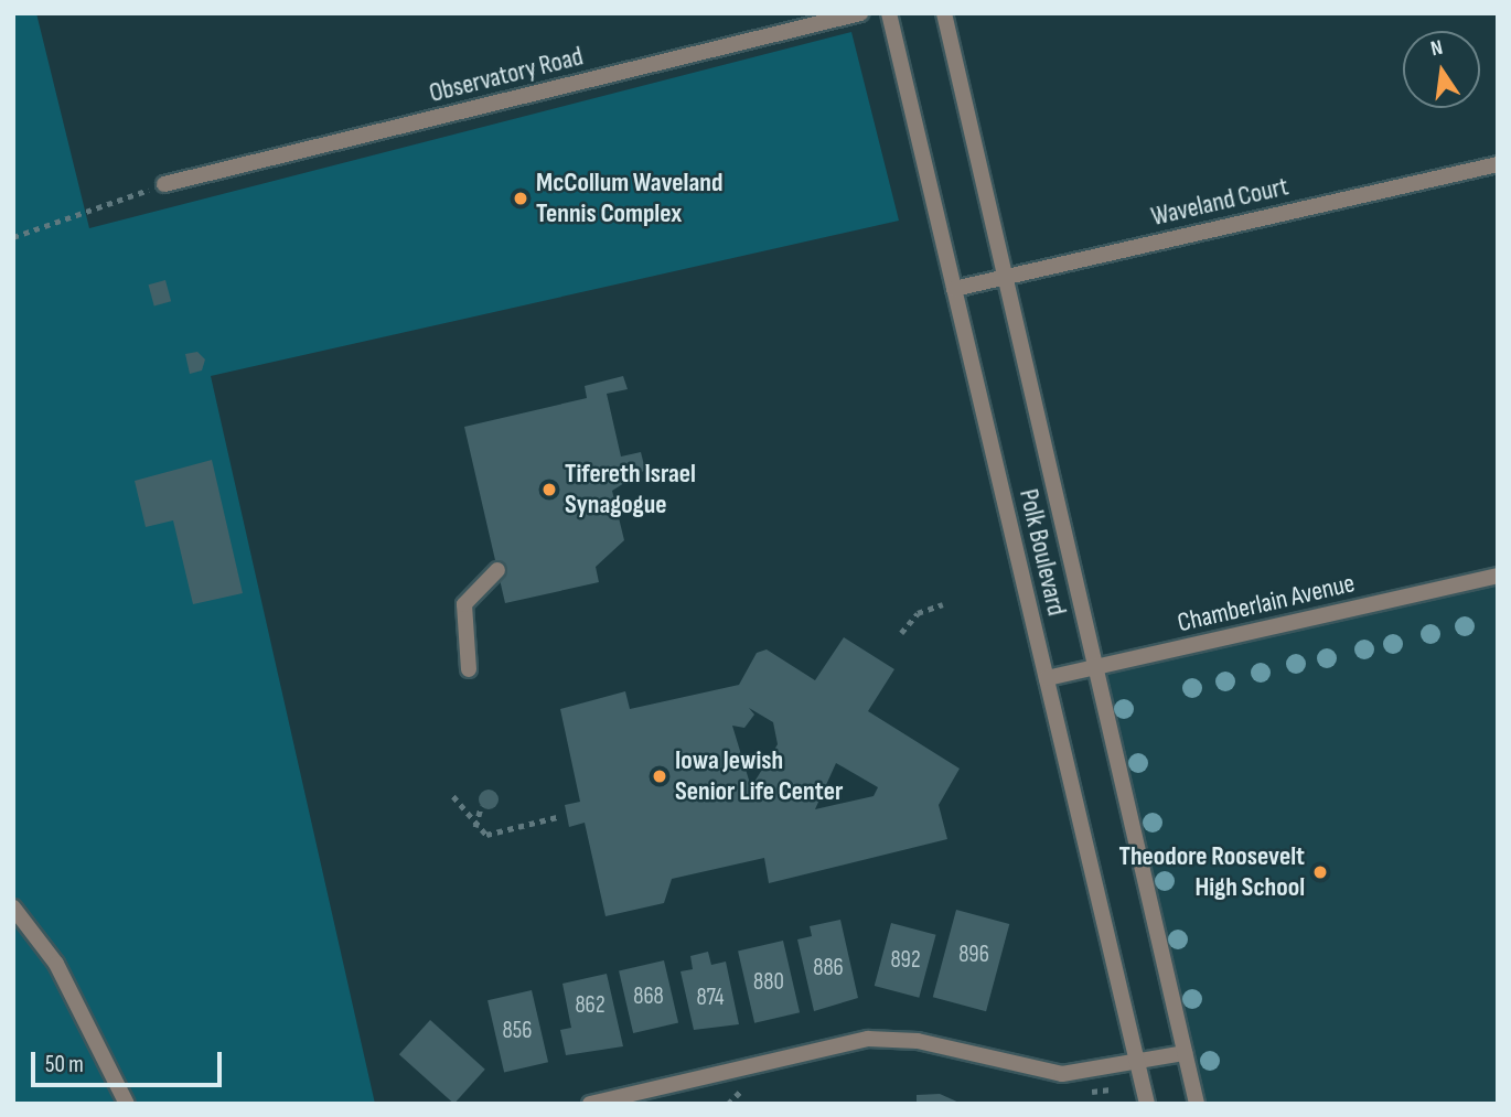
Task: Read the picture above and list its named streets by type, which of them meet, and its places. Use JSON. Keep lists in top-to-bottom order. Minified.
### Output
{"streets":{"street":["Observatory Road","Waveland Court","Polk Boulevard","Chamberlain Avenue"]},"crossings":[["Waveland Court","Polk Boulevard"],["Polk Boulevard","Chamberlain Avenue"]],"places":["McCollum Waveland Tennis Complex","Tifereth Israel Synagogue","Iowa Jewish Senior Life Center","Theodore Roosevelt High School"],"house_numbers":["896","892","886","880","868","874","862","856"],"scale_bar":"50 m","north":"top"}
